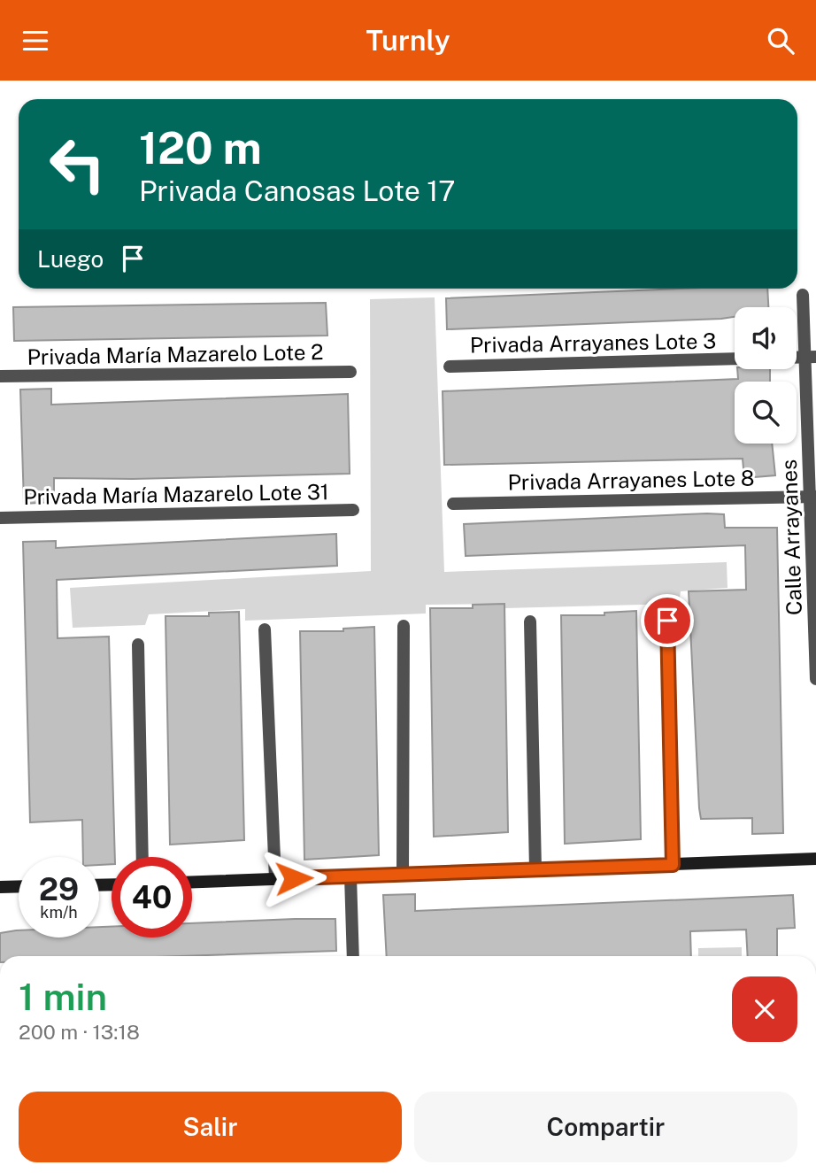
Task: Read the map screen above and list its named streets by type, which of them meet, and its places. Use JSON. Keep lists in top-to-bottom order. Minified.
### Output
{"streets":{"street":["Privada Arrayanes Lote 3","Privada María Mazarelo Lote 2","Privada Arrayanes Lote 8","Privada María Mazarelo Lote 31","Calle Arrayanes"]},"crossings":[["Privada Arrayanes Lote 8","Calle Arrayanes"]],"page":{"header":"Turnly","turn":["120 m","Privada Canosas Lote 17"],"then":"Luego","speed":"29 km/h","limit":"40","heading":["1 min","200 m · 13:18"],"buttons":["Salir","Compartir"]}}
